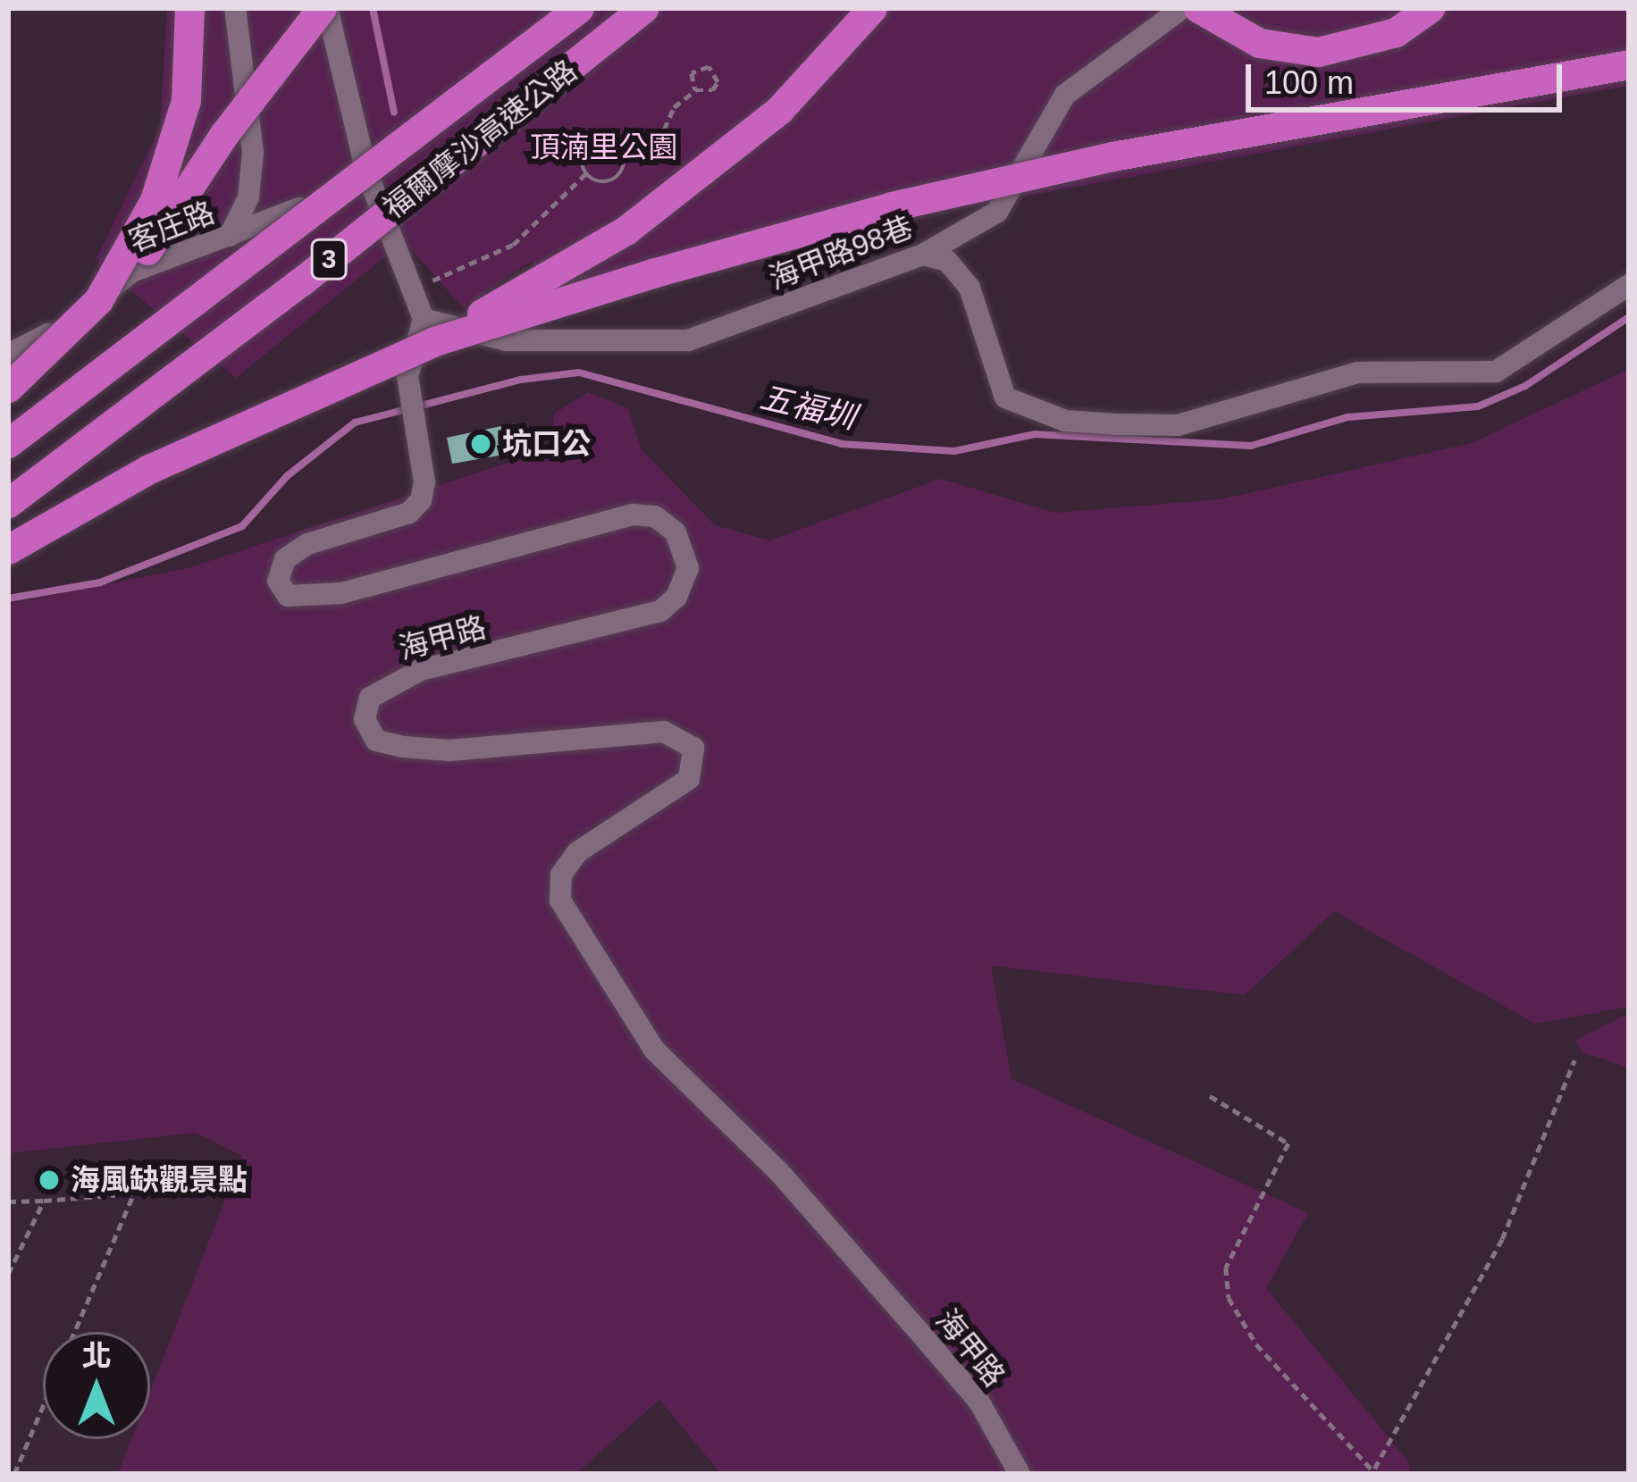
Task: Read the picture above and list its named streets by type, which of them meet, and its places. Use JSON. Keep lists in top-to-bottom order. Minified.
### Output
{"streets":{"highway":["福爾摩沙高速公路","3"],"street":["客庄路","海甲路98巷","海甲路"]},"crossings":[["海甲路98巷","海甲路"]],"water":["五福圳"],"parks":["頂湳里公園"],"places":["坑口公","海風缺觀景點"],"scale_bar":"100 m","north":"top"}
